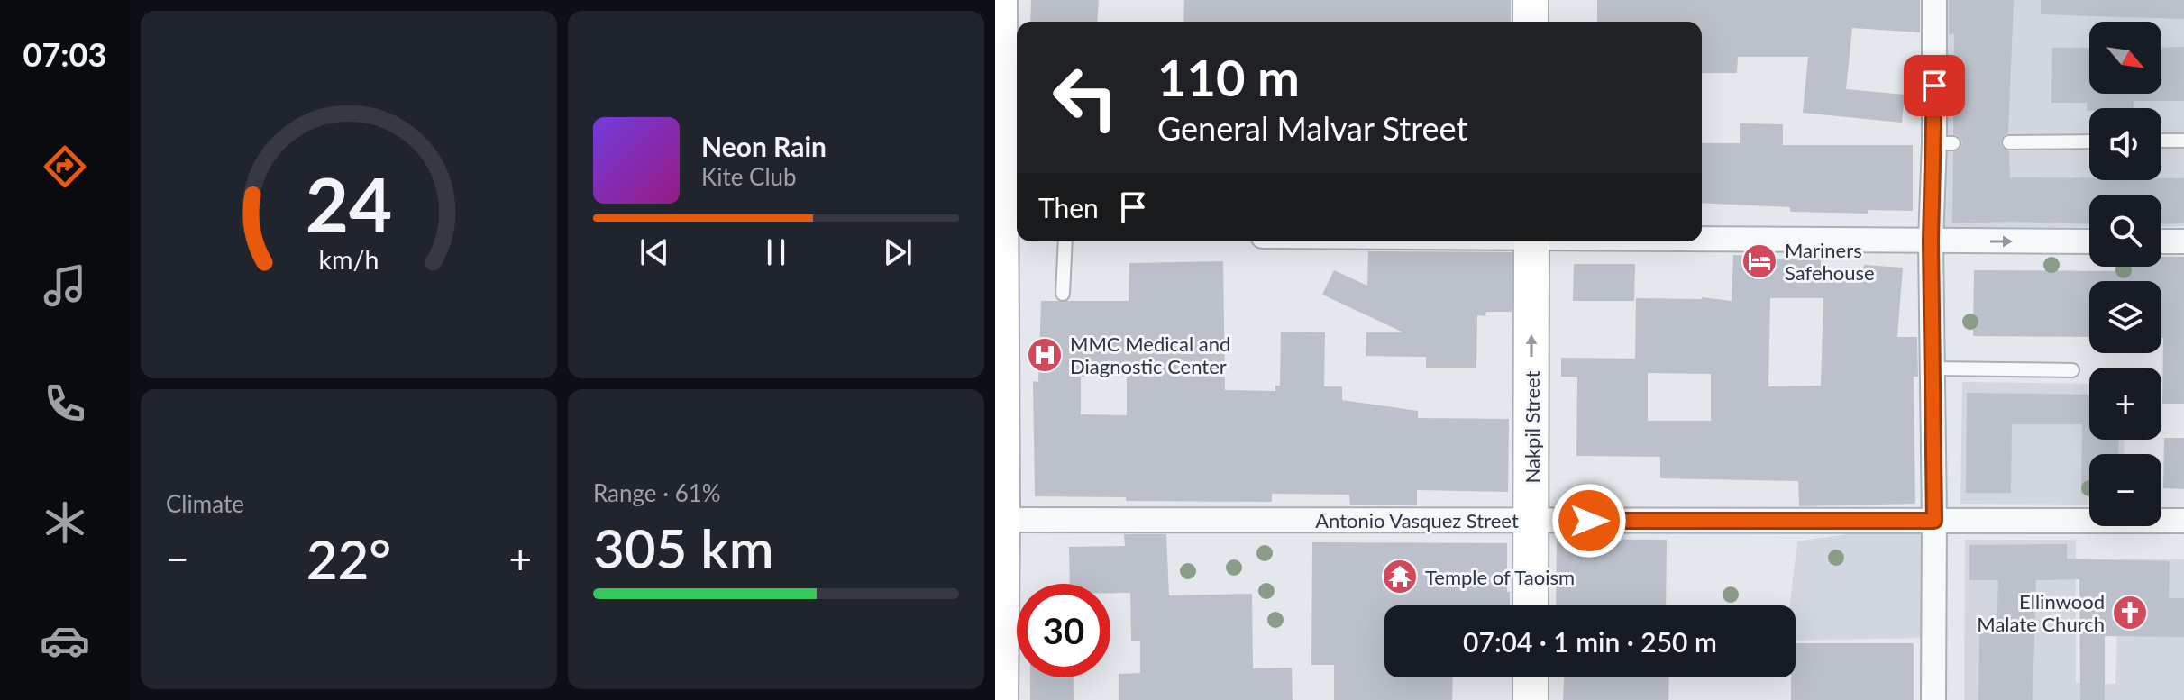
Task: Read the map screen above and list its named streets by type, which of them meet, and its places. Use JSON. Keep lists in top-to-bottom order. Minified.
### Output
{"streets":{"street":["Nakpil Street","Antonio Vasquez Street"]},"crossings":[["Nakpil Street","Antonio Vasquez Street"]],"one_way":["Nakpil Street"],"places":{"hotel":["Mariners Safehouse"],"hospital":["MMC Medical and Diagnostic Center"],"temple":["Temple of Taoism"],"church":["Ellinwood Malate Church"]},"north":"bottom right","page":{"tabs":"07:03","map_buttons":["+","−"],"turn":["110 m","General Malvar Street"],"song":["Neon Rain","Kite Club"],"then":"Then","tile":["Climate",["Range · 61%","305 km"]],"heat":["−","22°","+"],"limit":"30","trip":"07:04 · 1 min · 250 m","gauge":["24","km/h"]}}
